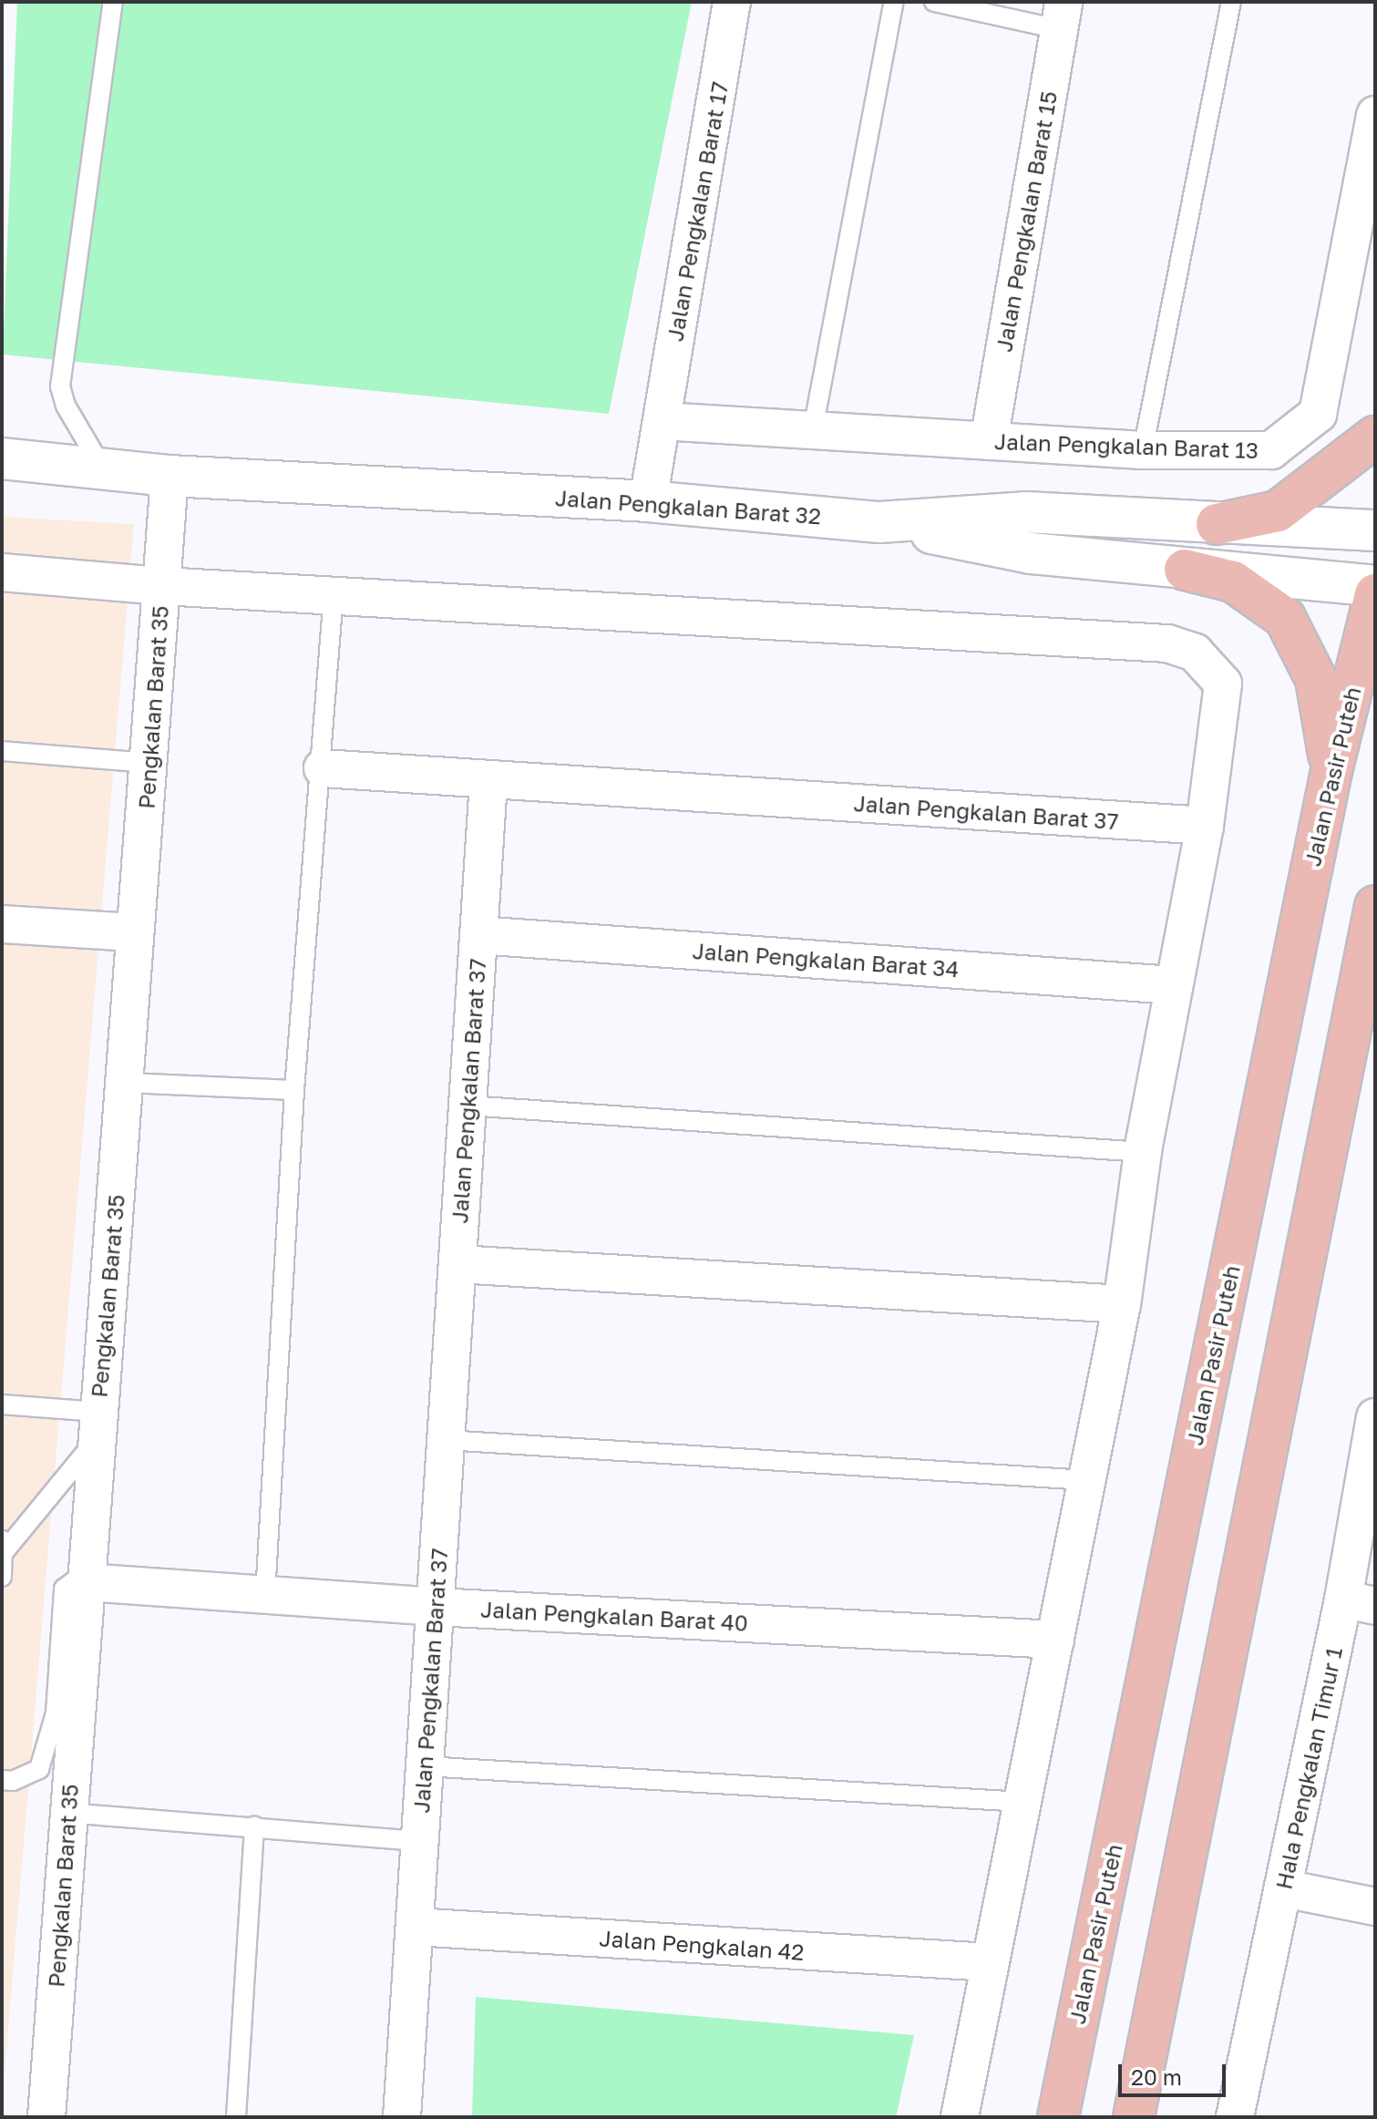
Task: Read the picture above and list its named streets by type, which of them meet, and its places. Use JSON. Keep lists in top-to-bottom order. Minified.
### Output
{"streets":{"main road":["Jalan Pasir Puteh"],"street":["Jalan Pengkalan Barat 17","Jalan Pengkalan Barat 15","Jalan Pengkalan Barat 13","Jalan Pengkalan Barat 32","Pengkalan Barat 35","Jalan Pengkalan Barat 37","Jalan Pengkalan Barat 34","Jalan Pengkalan Barat 40","Hala Pengkalan Timur 1","Jalan Pengkalan 42"]},"crossings":[["Jalan Pengkalan Barat 17","Jalan Pengkalan Barat 13"],["Jalan Pengkalan Barat 17","Jalan Pengkalan Barat 32"],["Jalan Pengkalan Barat 15","Jalan Pengkalan Barat 13"],["Jalan Pengkalan Barat 32","Pengkalan Barat 35"],["Pengkalan Barat 35","Jalan Pengkalan Barat 40"],["Jalan Pengkalan Barat 37","Jalan Pengkalan Barat 34"],["Jalan Pengkalan Barat 37","Jalan Pengkalan Barat 40"],["Jalan Pengkalan Barat 37","Jalan Pengkalan 42"]],"scale_bar":"20 m"}
